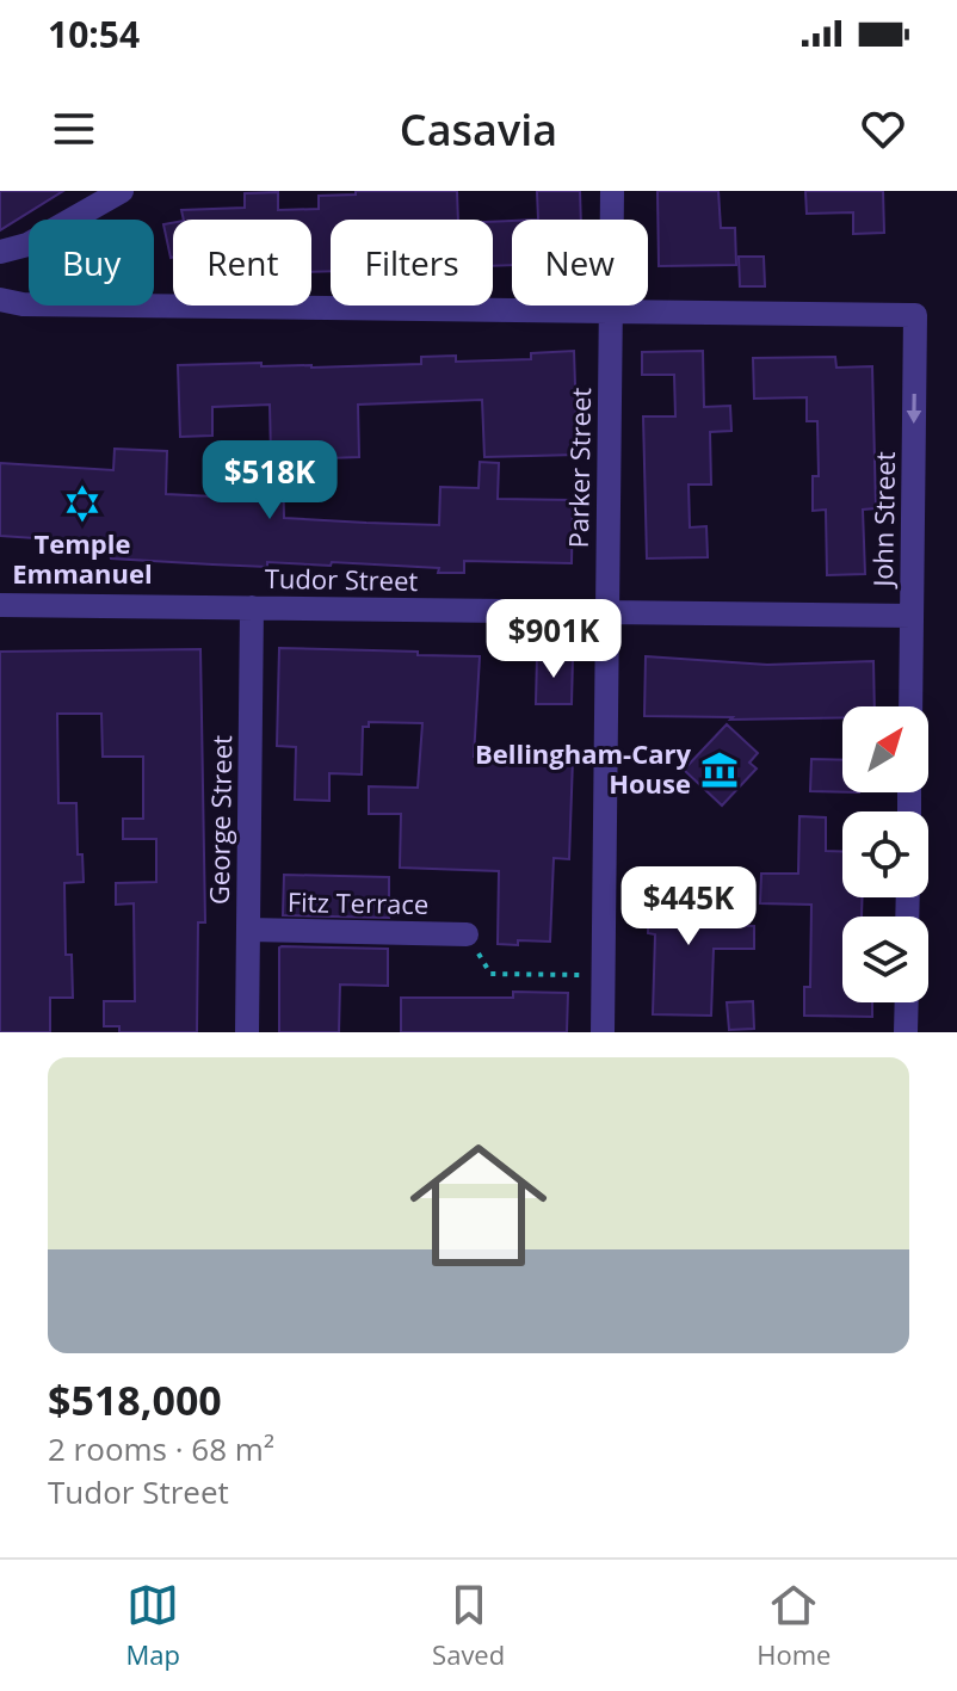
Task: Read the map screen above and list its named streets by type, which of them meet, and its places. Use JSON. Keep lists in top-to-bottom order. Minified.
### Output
{"streets":{"street":["Parker Street","John Street","Tudor Street","George Street","Fitz Terrace"]},"crossings":[["Parker Street","John Street"],["Parker Street","Tudor Street"],["John Street","Tudor Street"],["Tudor Street","George Street"],["George Street","Fitz Terrace"]],"places":{"synagogue":["Temple Emmanuel"],"museum":["Bellingham-Cary House"]},"north":"top right","page":{"status":"10:54","header":"Casavia","chip":["Buy","Rent","Filters","New"],"price":["$518K","$901K","$445K"],"list":[{"name":"$518,000","note":"2 rooms · 68 m² · Tudor Street"}],"tabs":["Map","Saved","Home"]}}
